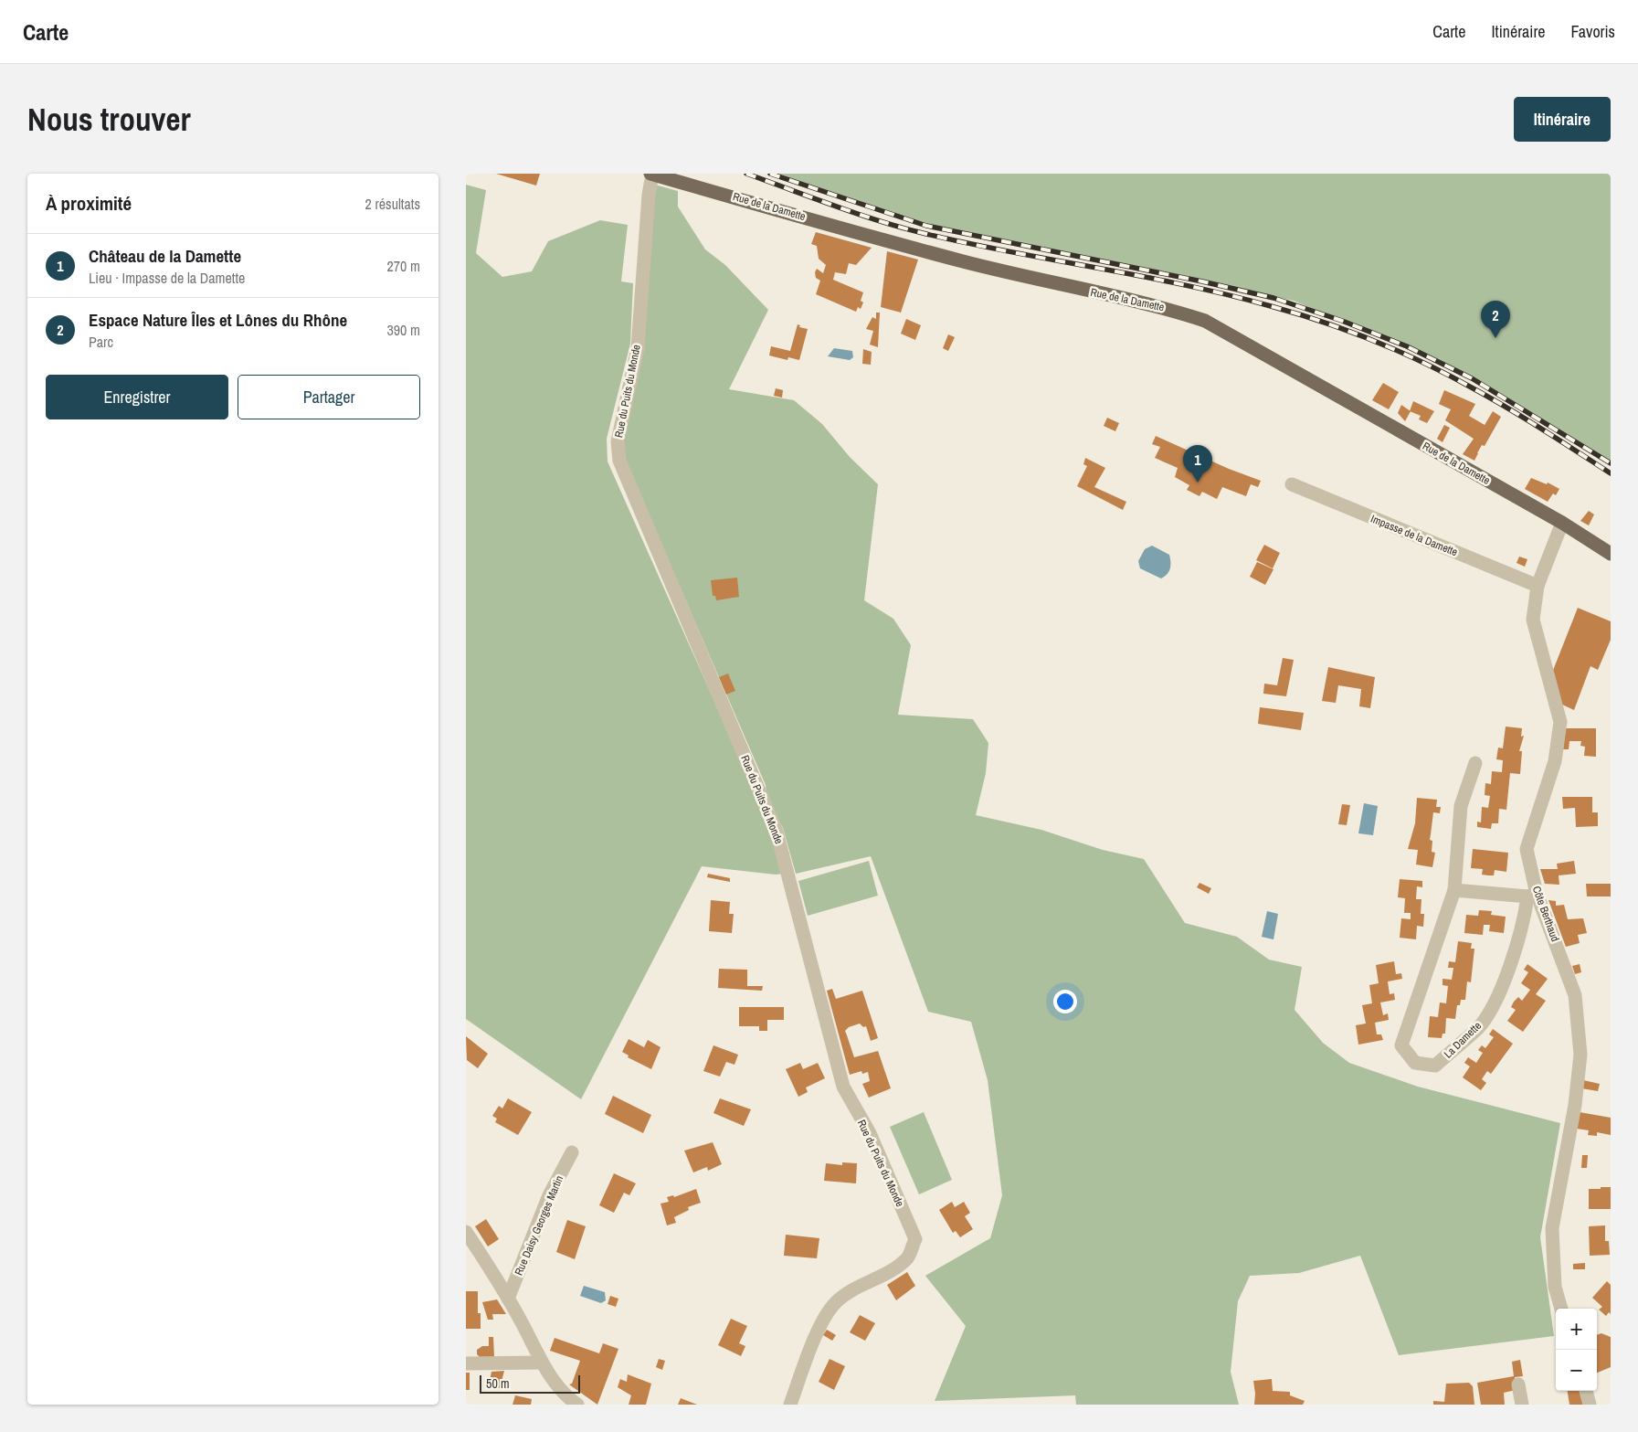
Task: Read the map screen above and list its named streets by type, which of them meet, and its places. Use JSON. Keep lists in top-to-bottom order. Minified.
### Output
{"streets":{"main road":["Rue de la Damette"],"street":["Rue du Puits du Monde","Impasse de la Damette","Côte Berthaud","La Damette","Rue Daisy Georges Martin"]},"crossings":[["Rue de la Damette","Rue du Puits du Monde"],["Rue de la Damette","Côte Berthaud"],["Impasse de la Damette","Côte Berthaud"],["Côte Berthaud","La Damette"]],"scale_bar":"50 m","page":{"header":"Carte","nav":["Carte","Itinéraire","Favoris"],"buttons":["Itinéraire",["Enregistrer","Partager"]],"title":"Nous trouver","heading":["À proximité","2 résultats"],"list":[{"mark":"1","name":"Château de la Damette","note":"Lieu · Impasse de la Damette","value":"270 m"},{"mark":"2","name":"Espace Nature Îles et Lônes du Rhône","note":"Parc","value":"390 m"}],"pins":["2","1"],"map_buttons":["+","−"],"scale":"50 m"}}
